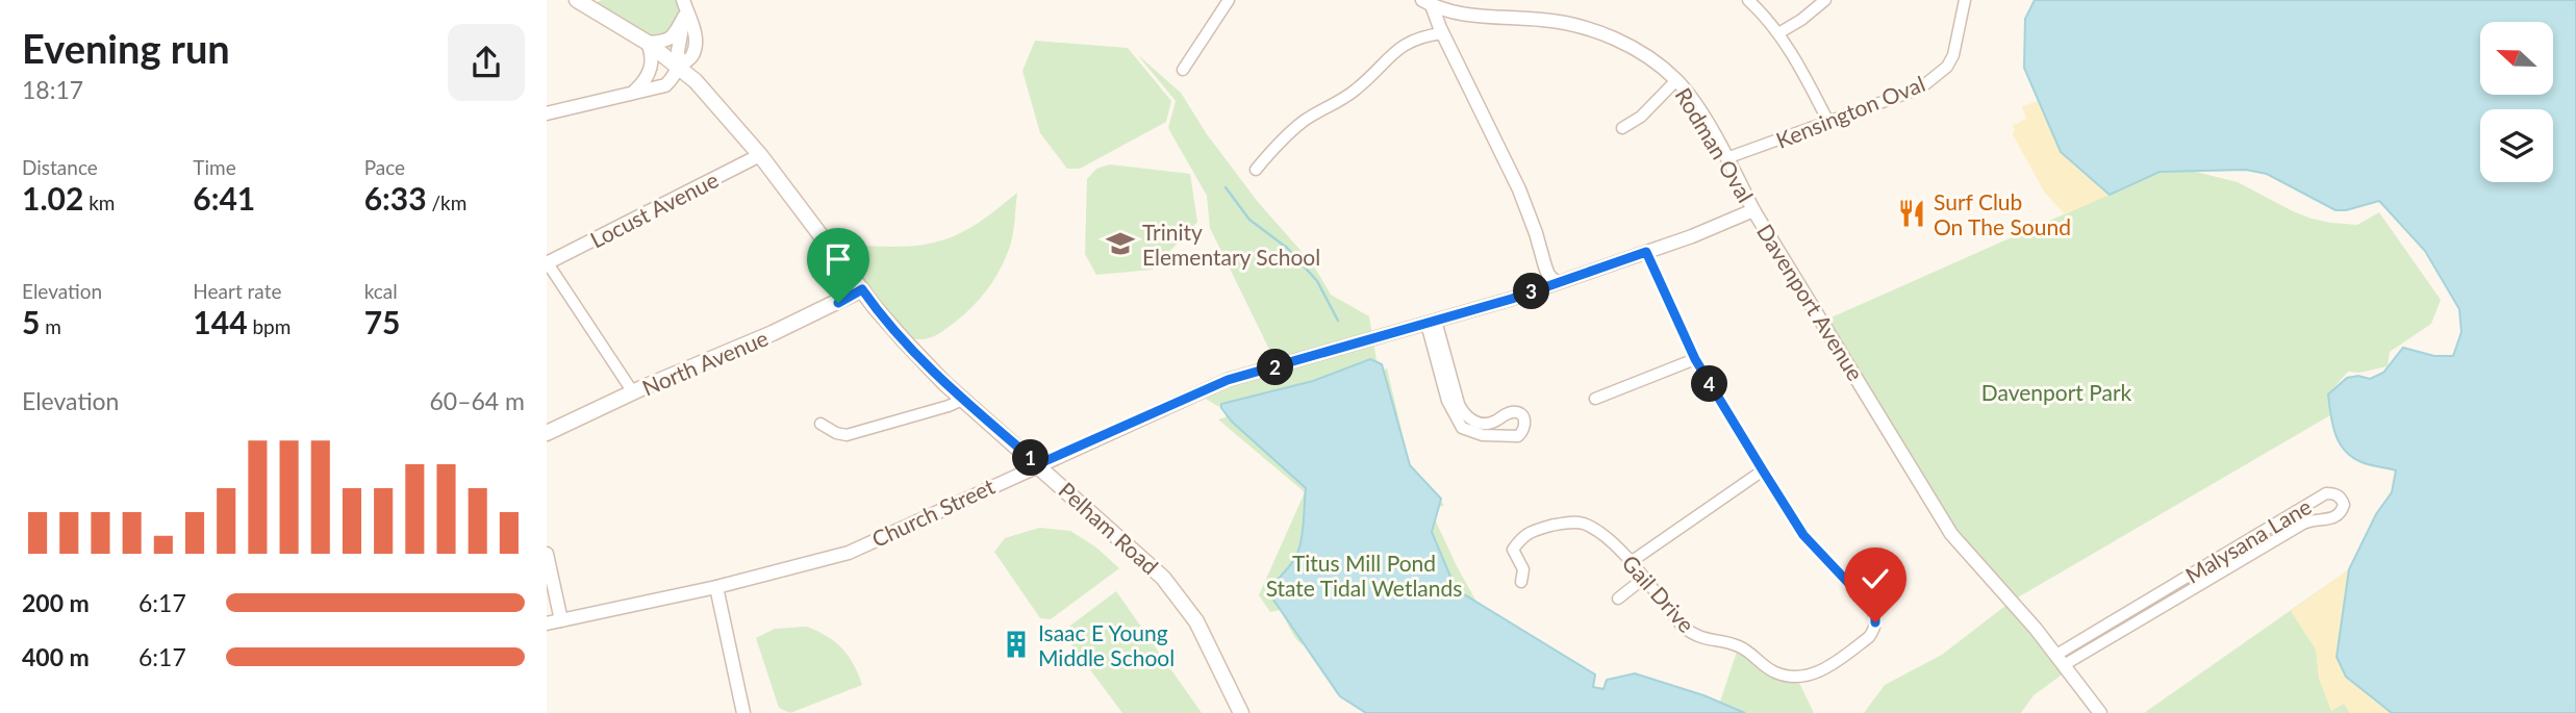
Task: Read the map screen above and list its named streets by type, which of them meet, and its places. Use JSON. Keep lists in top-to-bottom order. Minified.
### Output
{"streets":{"main road":["North Avenue","Pelham Road"],"street":["Kensington Oval","Rodman Oval","Locust Avenue","Davenport Avenue","Church Street","Malysana Lane","Gail Drive"]},"crossings":[["Kensington Oval","Rodman Oval"],["Rodman Oval","Davenport Avenue"],["Locust Avenue","Pelham Road"],["Davenport Avenue","Church Street"],["Davenport Avenue","Malysana Lane"],["Davenport Avenue","Gail Drive"],["North Avenue","Pelham Road"],["Church Street","Pelham Road"]],"parks":["Davenport Park","Titus Mill Pond State Tidal Wetlands"],"places":{"restaurant":["Surf Club On The Sound"],"school or university":["Trinity Elementary School"],"building":["Isaac E Young Middle School"]},"north":"left","page":{"heading":["Evening run","18:17"],"stats":[["Distance","1.02 km"],["Time","6:41"],["Pace","6:33 /km"],["Elevation","5 m"],["Heart rate","144 bpm"],["kcal","75"]],"pins":["3","2","4","1"],"chart":["Elevation","60–64 m"],"list":[{"name":"200 m","note":"6:17"},{"name":"400 m","note":"6:17"}]}}
